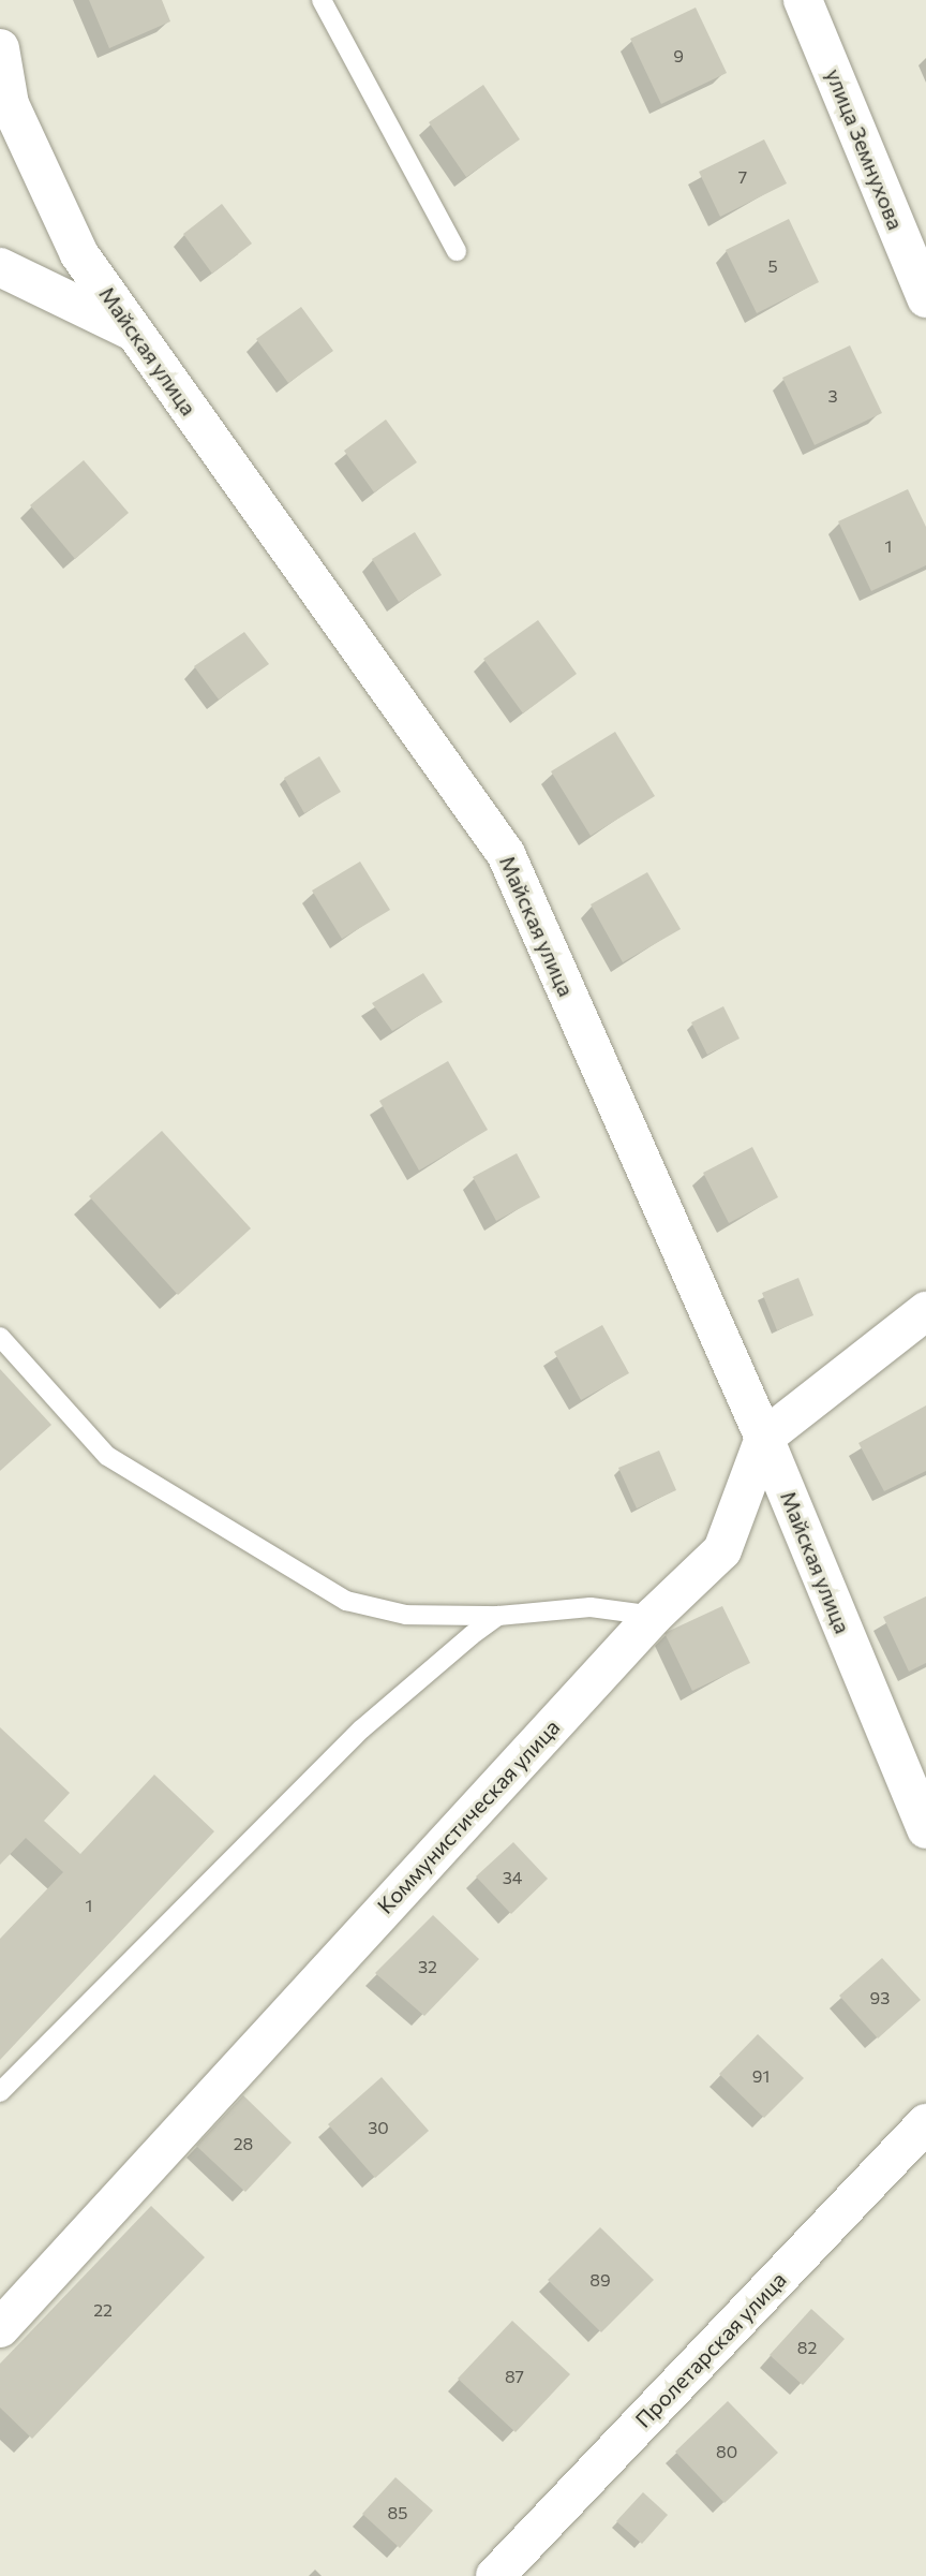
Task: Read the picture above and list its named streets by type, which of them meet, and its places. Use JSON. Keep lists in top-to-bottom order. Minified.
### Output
{"streets":{"street":["улица Земнухова","Майская улица","Коммунистическая улица","Пролетарская улица"]},"crossings":[["Майская улица","Коммунистическая улица"]],"house_numbers":["9","7","5","3","1","34","1","32","93","91","30","28","89","22","82","87","80","85"]}
